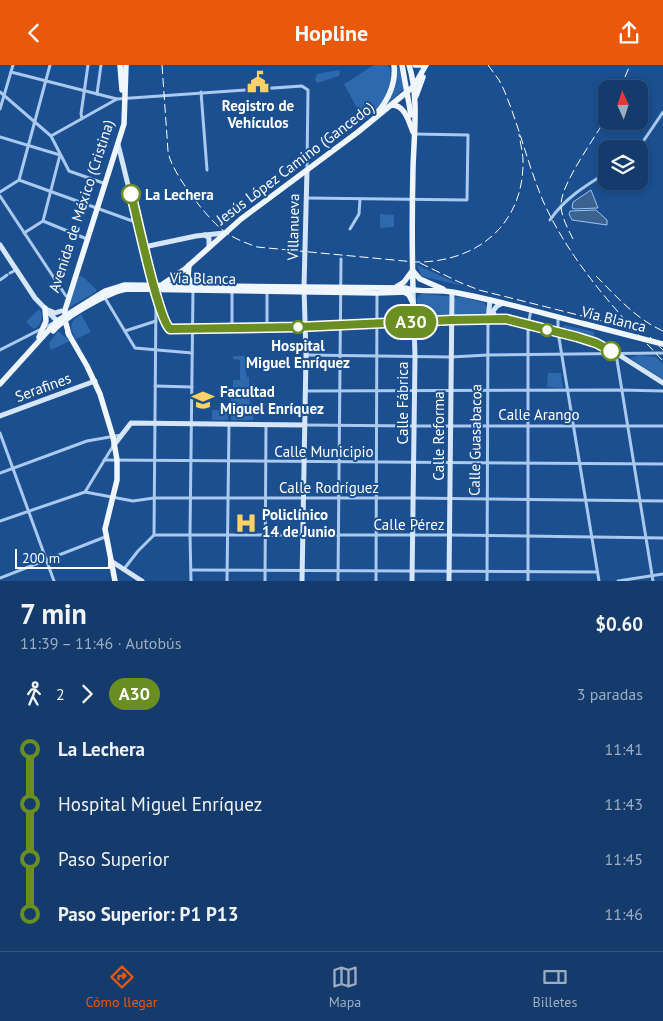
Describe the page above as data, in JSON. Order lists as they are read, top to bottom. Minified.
{"streets":{"main road":["Jesús López Camino (Gancedo)","Avenida de México (Cristina)","Vía Blanca","Calle Fábrica"],"street":["Villanueva","Serafines","Calle Arango","Calle Reforma","Calle Guasabacoa","Calle Municipio","Calle Rodríguez","Calle Pérez"]},"crossings":[["Jesús López Camino (Gancedo)","Villanueva"],["Jesús López Camino (Gancedo)","Vía Blanca"],["Jesús López Camino (Gancedo)","Calle Fábrica"],["Avenida de México (Cristina)","Vía Blanca"],["Villanueva","Vía Blanca"],["Villanueva","Calle Arango"],["Villanueva","Calle Municipio"],["Villanueva","Calle Rodríguez"],["Villanueva","Calle Pérez"],["Vía Blanca","Calle Fábrica"],["Vía Blanca","Calle Reforma"],["Vía Blanca","Calle Guasabacoa"],["Calle Fábrica","Calle Arango"],["Calle Fábrica","Calle Municipio"],["Calle Fábrica","Calle Rodríguez"],["Calle Fábrica","Calle Pérez"],["Calle Arango","Calle Reforma"],["Calle Arango","Calle Guasabacoa"],["Calle Reforma","Calle Municipio"],["Calle Reforma","Calle Rodríguez"],["Calle Reforma","Calle Pérez"],["Calle Guasabacoa","Calle Municipio"],["Calle Guasabacoa","Calle Rodríguez"],["Calle Guasabacoa","Calle Pérez"]],"places":{"public building":["Registro de Vehículos"],"other":["La Lechera","Hospital Miguel Enríquez"],"school or university":["Facultad Miguel Enríquez"],"hospital":["Policlínico 14 de Junio"]},"lines":["bus line A30"],"scale_bar":"200 m","north":"top","page":{"header":"Hopline","on_map":"A30","scale":"200 m","heading":["7 min","11:39 – 11:46 · Autobús","$0.60"],"legs":["2","A30","3 paradas"],"list":[{"name":"La Lechera","value":"11:41"},{"name":"Hospital Miguel Enríquez","value":"11:43"},{"name":"Paso Superior","value":"11:45"},{"name":"Paso Superior: P1 P13","value":"11:46"}],"tabs":["Cómo llegar","Mapa","Billetes"]}}
